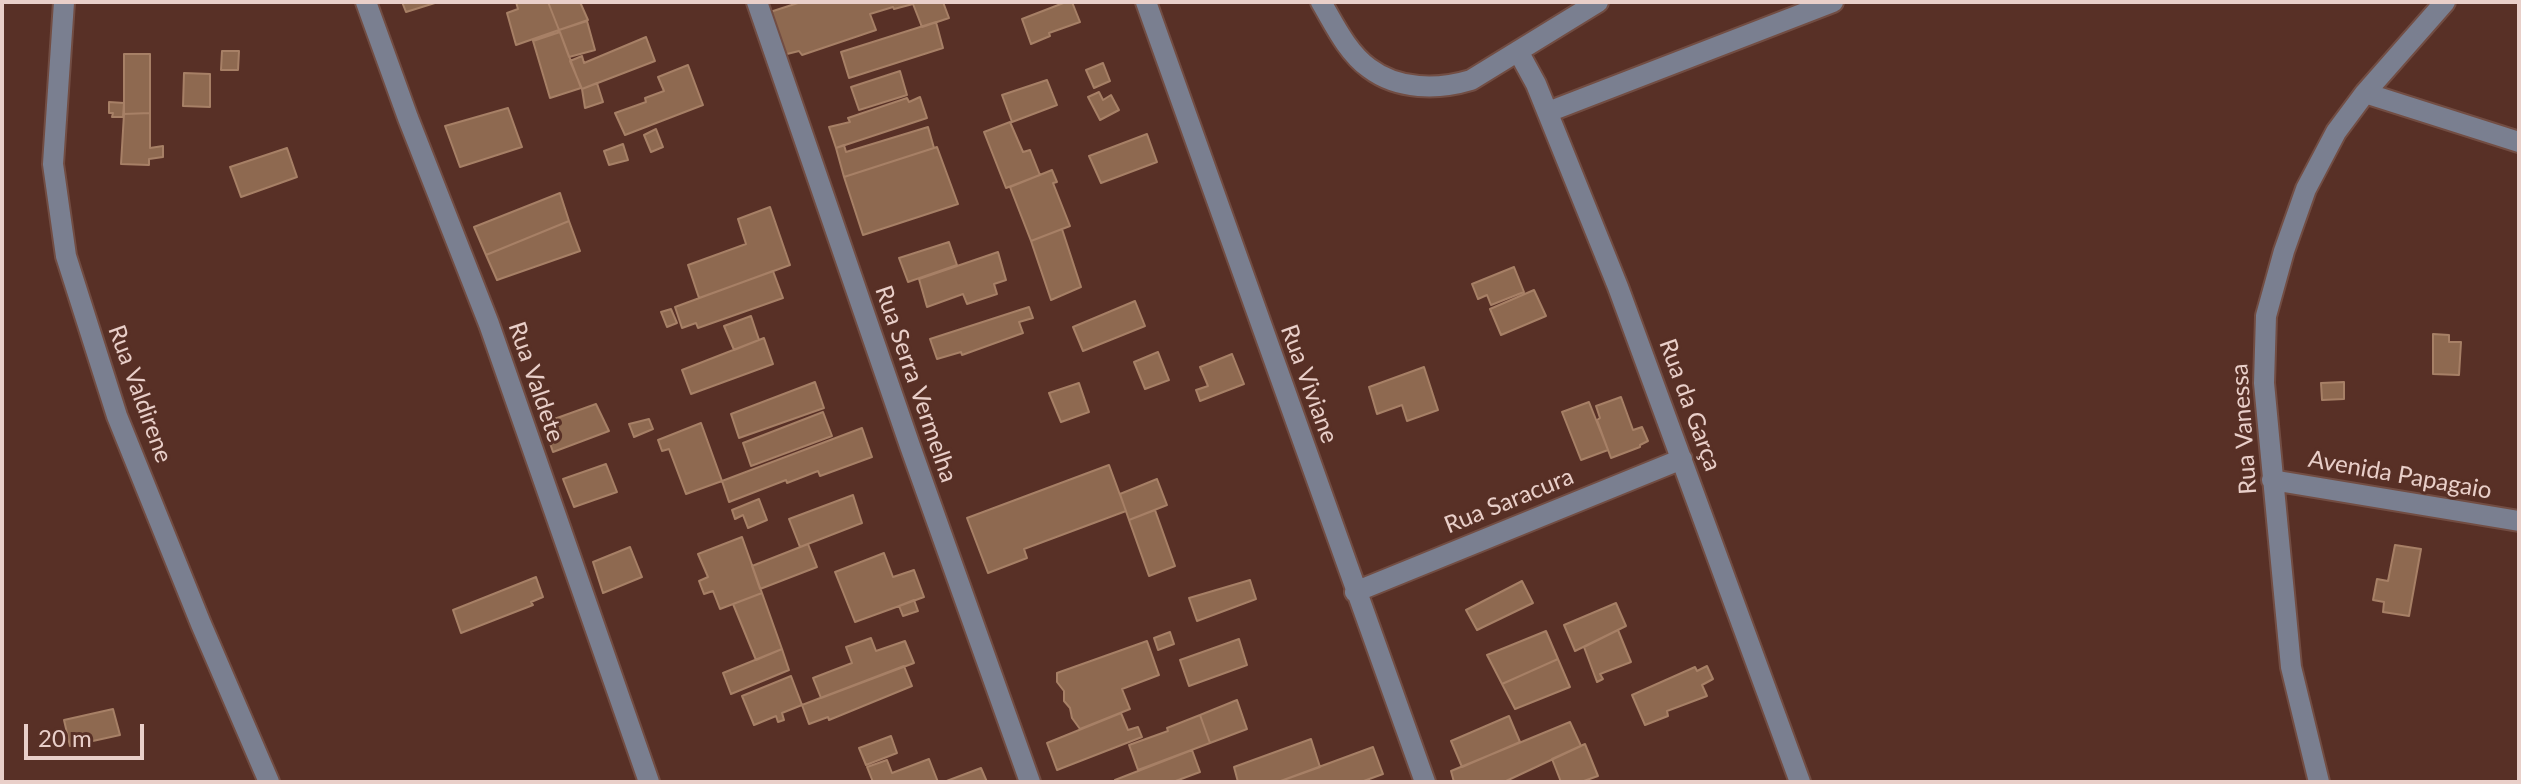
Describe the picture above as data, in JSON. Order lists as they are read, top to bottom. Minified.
{"streets":{"street":["Rua Valdete","Rua Serra Vermelha","Rua Viviane","Rua Valdirene","Rua da Garça","Rua Vanessa","Avenida Papagaio","Rua Saracura"]},"crossings":[["Rua Viviane","Rua Saracura"],["Rua da Garça","Rua Saracura"],["Rua Vanessa","Avenida Papagaio"]],"scale_bar":"20 m"}
